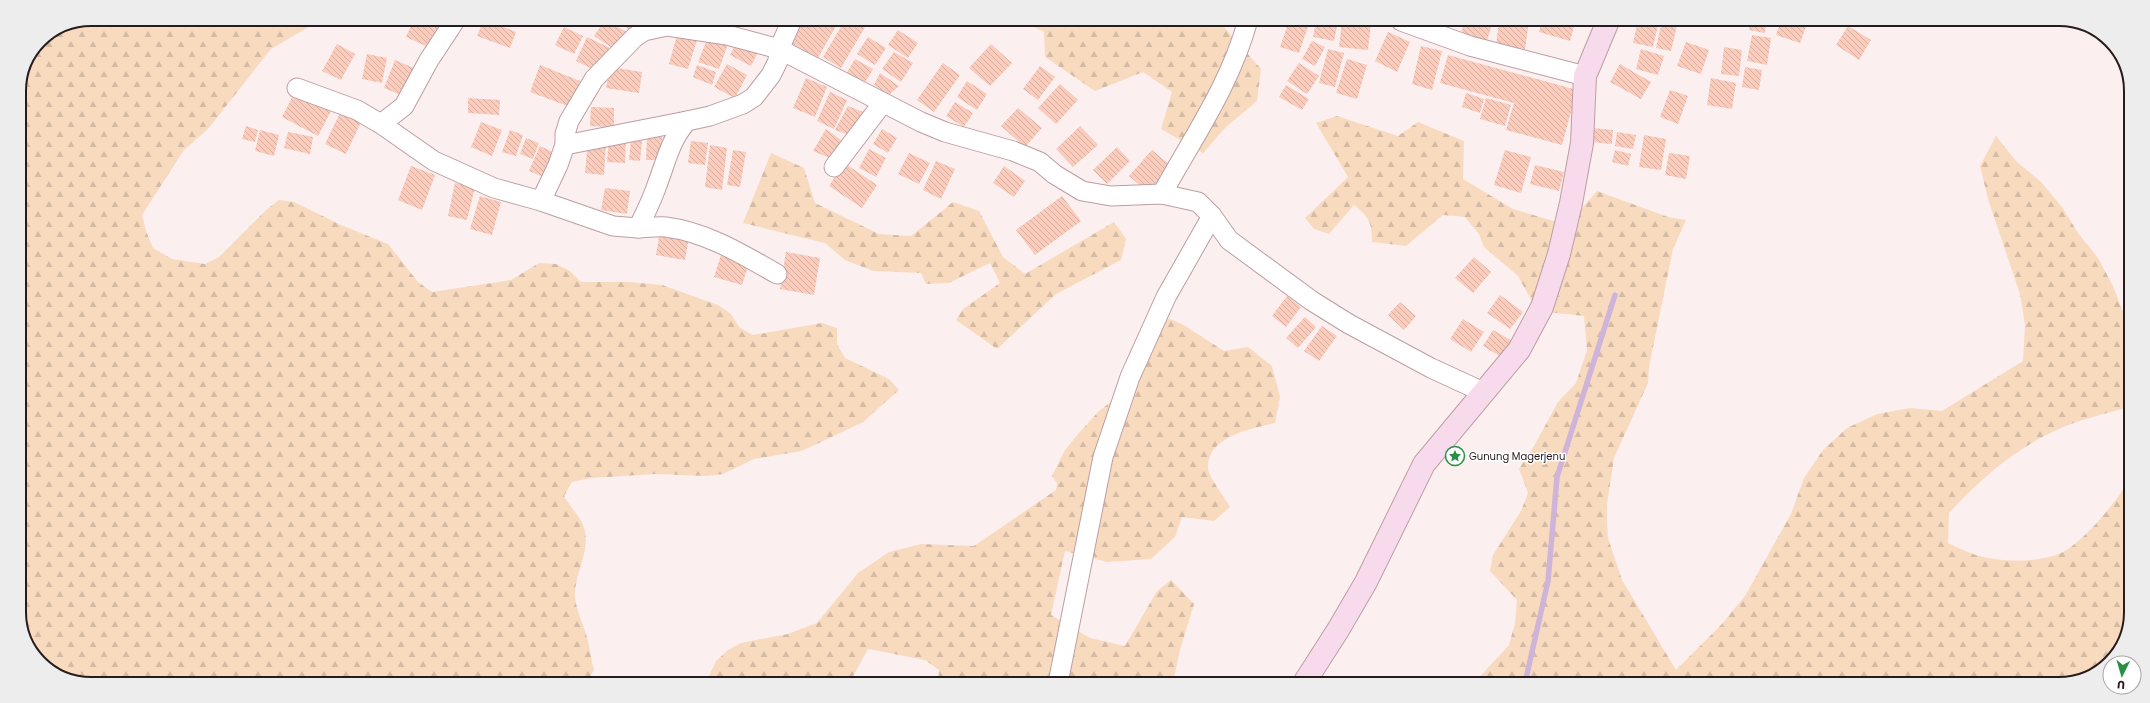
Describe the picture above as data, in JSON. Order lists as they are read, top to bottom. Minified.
{"places":{"place":["Gunung Magerjenu"]},"north":"bottom"}
